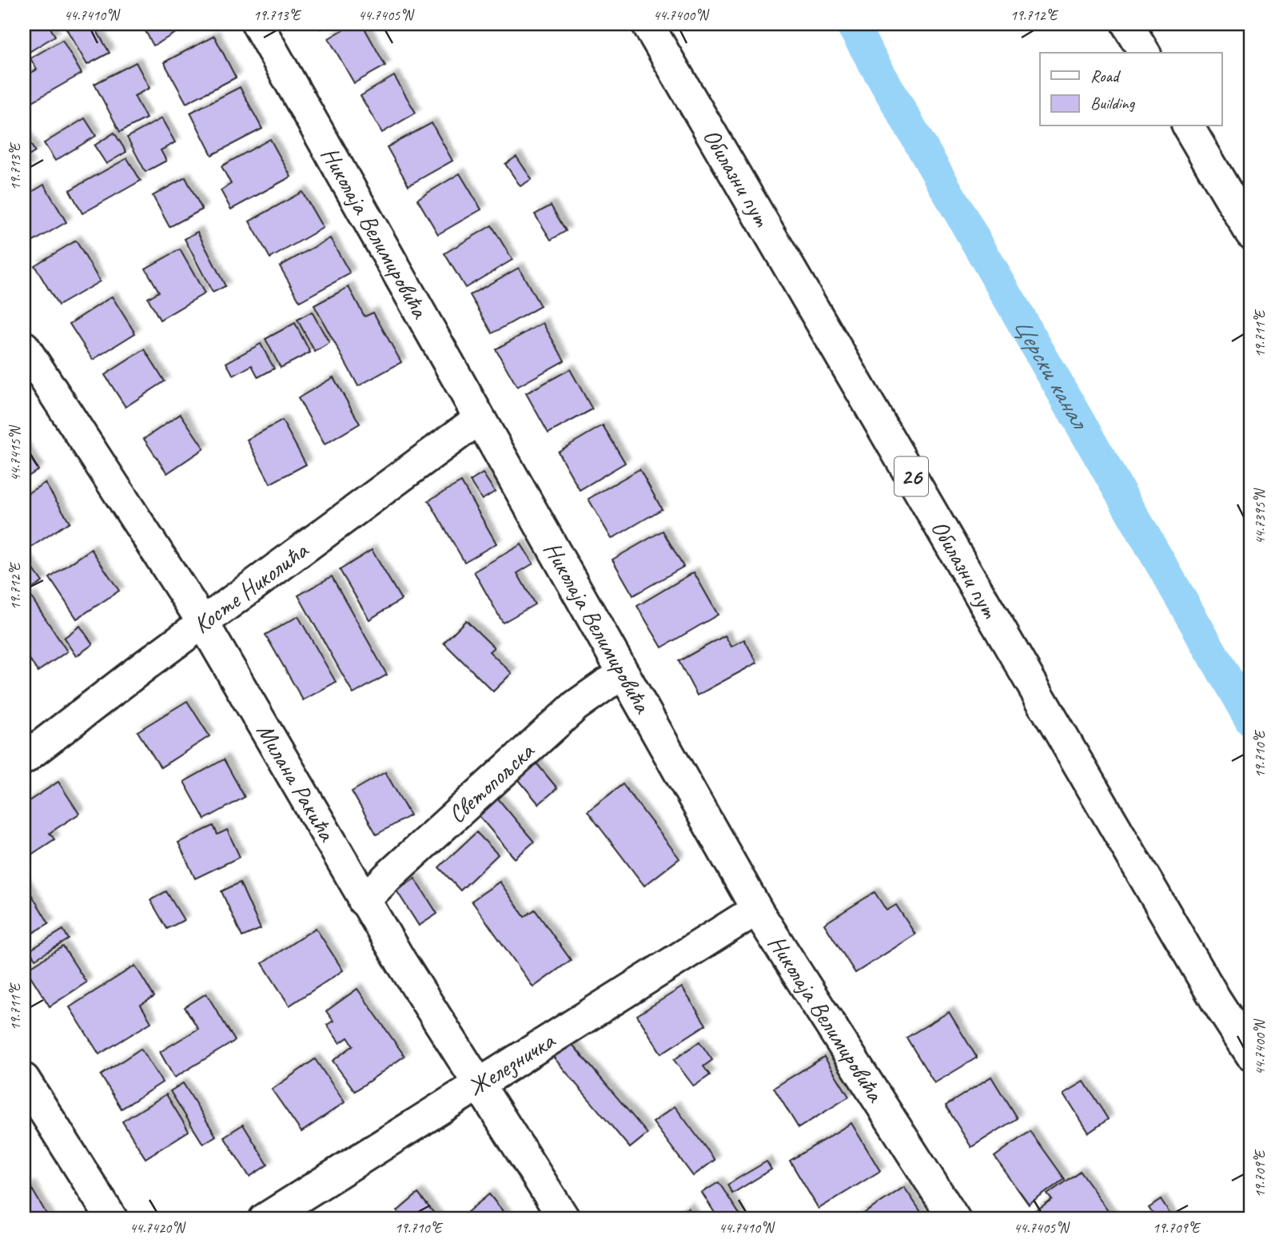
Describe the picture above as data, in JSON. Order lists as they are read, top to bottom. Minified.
{"streets":{"street":["Обилазни пут","Николаја Велимировића","26","Косте Николића","Милана Ракића","Светопољска","Железничка"]},"crossings":[["Николаја Велимировића","Косте Николића"],["Николаја Велимировића","Светопољска"],["Николаја Велимировића","Железничка"],["Косте Николића","Милана Ракића"],["Милана Ракића","Светопољска"],["Милана Ракића","Железничка"]],"water":["Церски канал"],"legend":["Road","Building"],"coordinates":["44.7410°N","19.713°E","44.7405°N","44.7400°N","19.712°E","19.711°E","44.7415°N","44.7395°N","19.710°E","19.709°E","44.7420°N"]}
